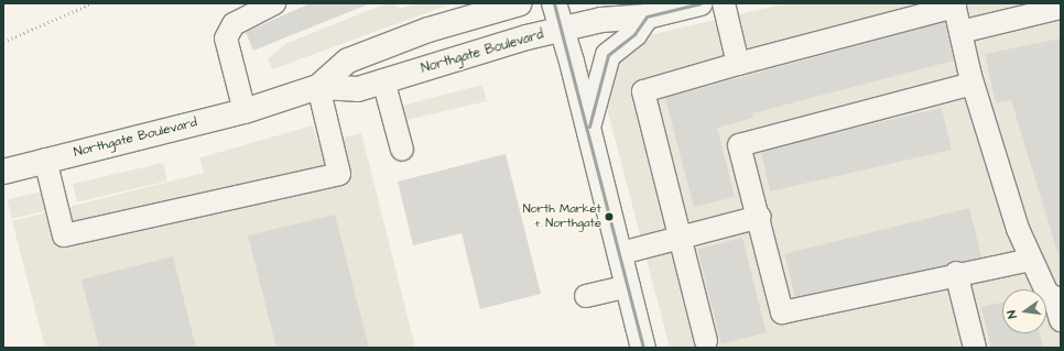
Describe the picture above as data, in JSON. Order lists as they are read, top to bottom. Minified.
{"streets":{"main road":["Northgate Boulevard"]},"places":["North Market + Northgate"],"north":"left"}
